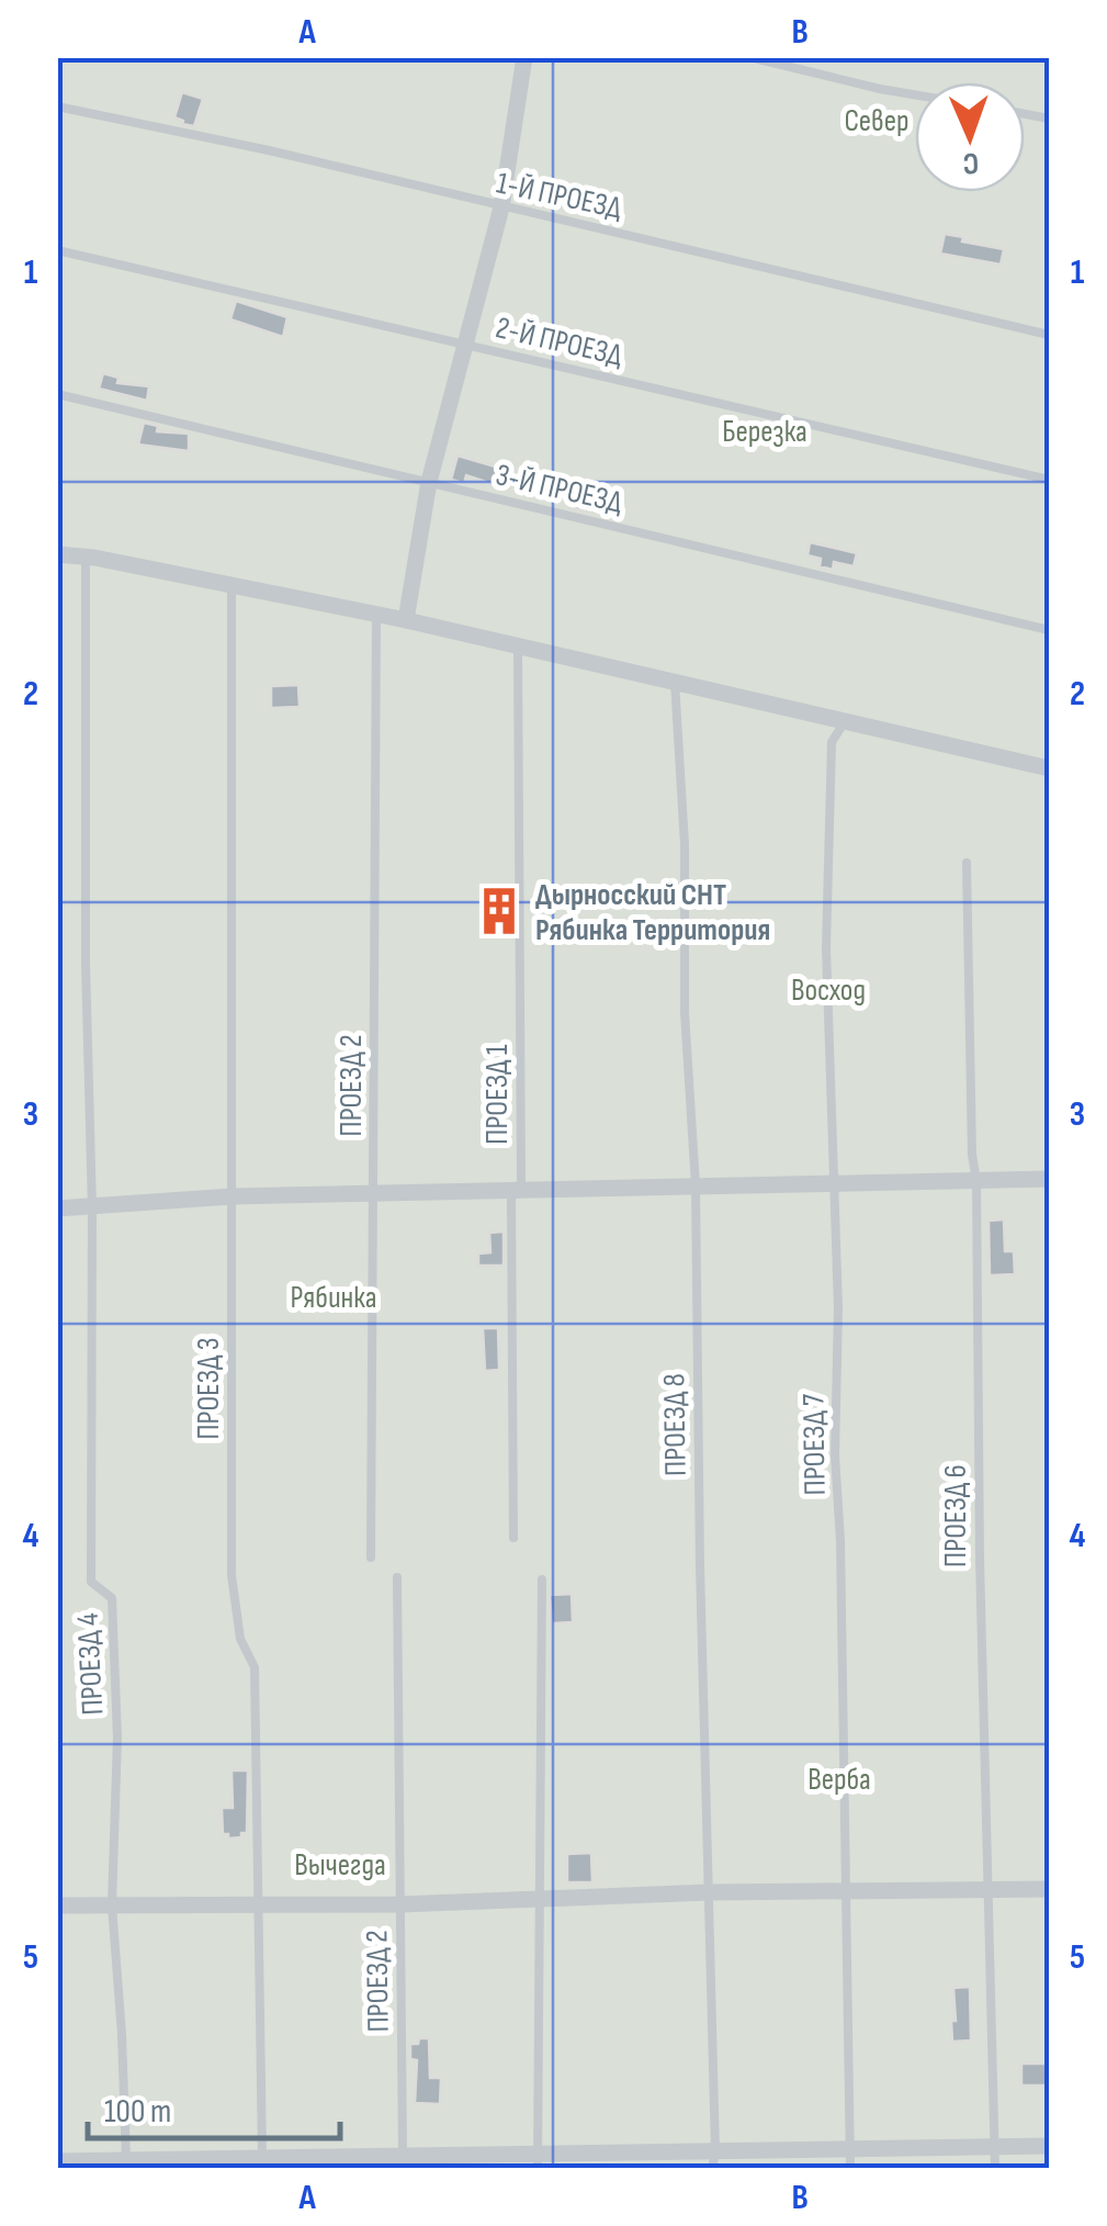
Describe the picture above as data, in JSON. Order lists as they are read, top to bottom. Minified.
{"streets":{"lane":["1-Й ПРОЕЗД","2-Й ПРОЕЗД","3-Й ПРОЕЗД","ПРОЕЗД 2","ПРОЕЗД 1","ПРОЕЗД 3","ПРОЕЗД 8","ПРОЕЗД 7","ПРОЕЗД 6","ПРОЕЗД 4"]},"parks":["Север","Березка","Восход","Рябинка","Верба","Вычегда"],"places":{"building":["Дырносский СНТ Рябинка Территория"]},"scale_bar":"100 m","north":"bottom","grid":{"columns":["A","B"],"rows":["1","2","3","4","5"]}}
